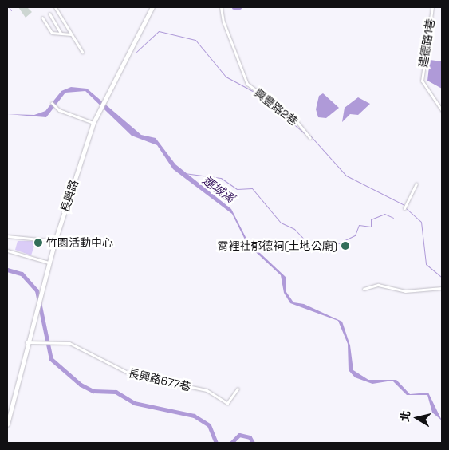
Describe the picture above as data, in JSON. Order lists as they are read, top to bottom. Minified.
{"streets":{"main road":["長興路"],"street":["建德路1巷","興豐路2巷","長興路677巷"]},"crossings":[["長興路","長興路677巷"]],"water":["連城溪"],"places":["竹園活動中心","霄裡社郁德祠(土地公廟)"],"north":"left"}
